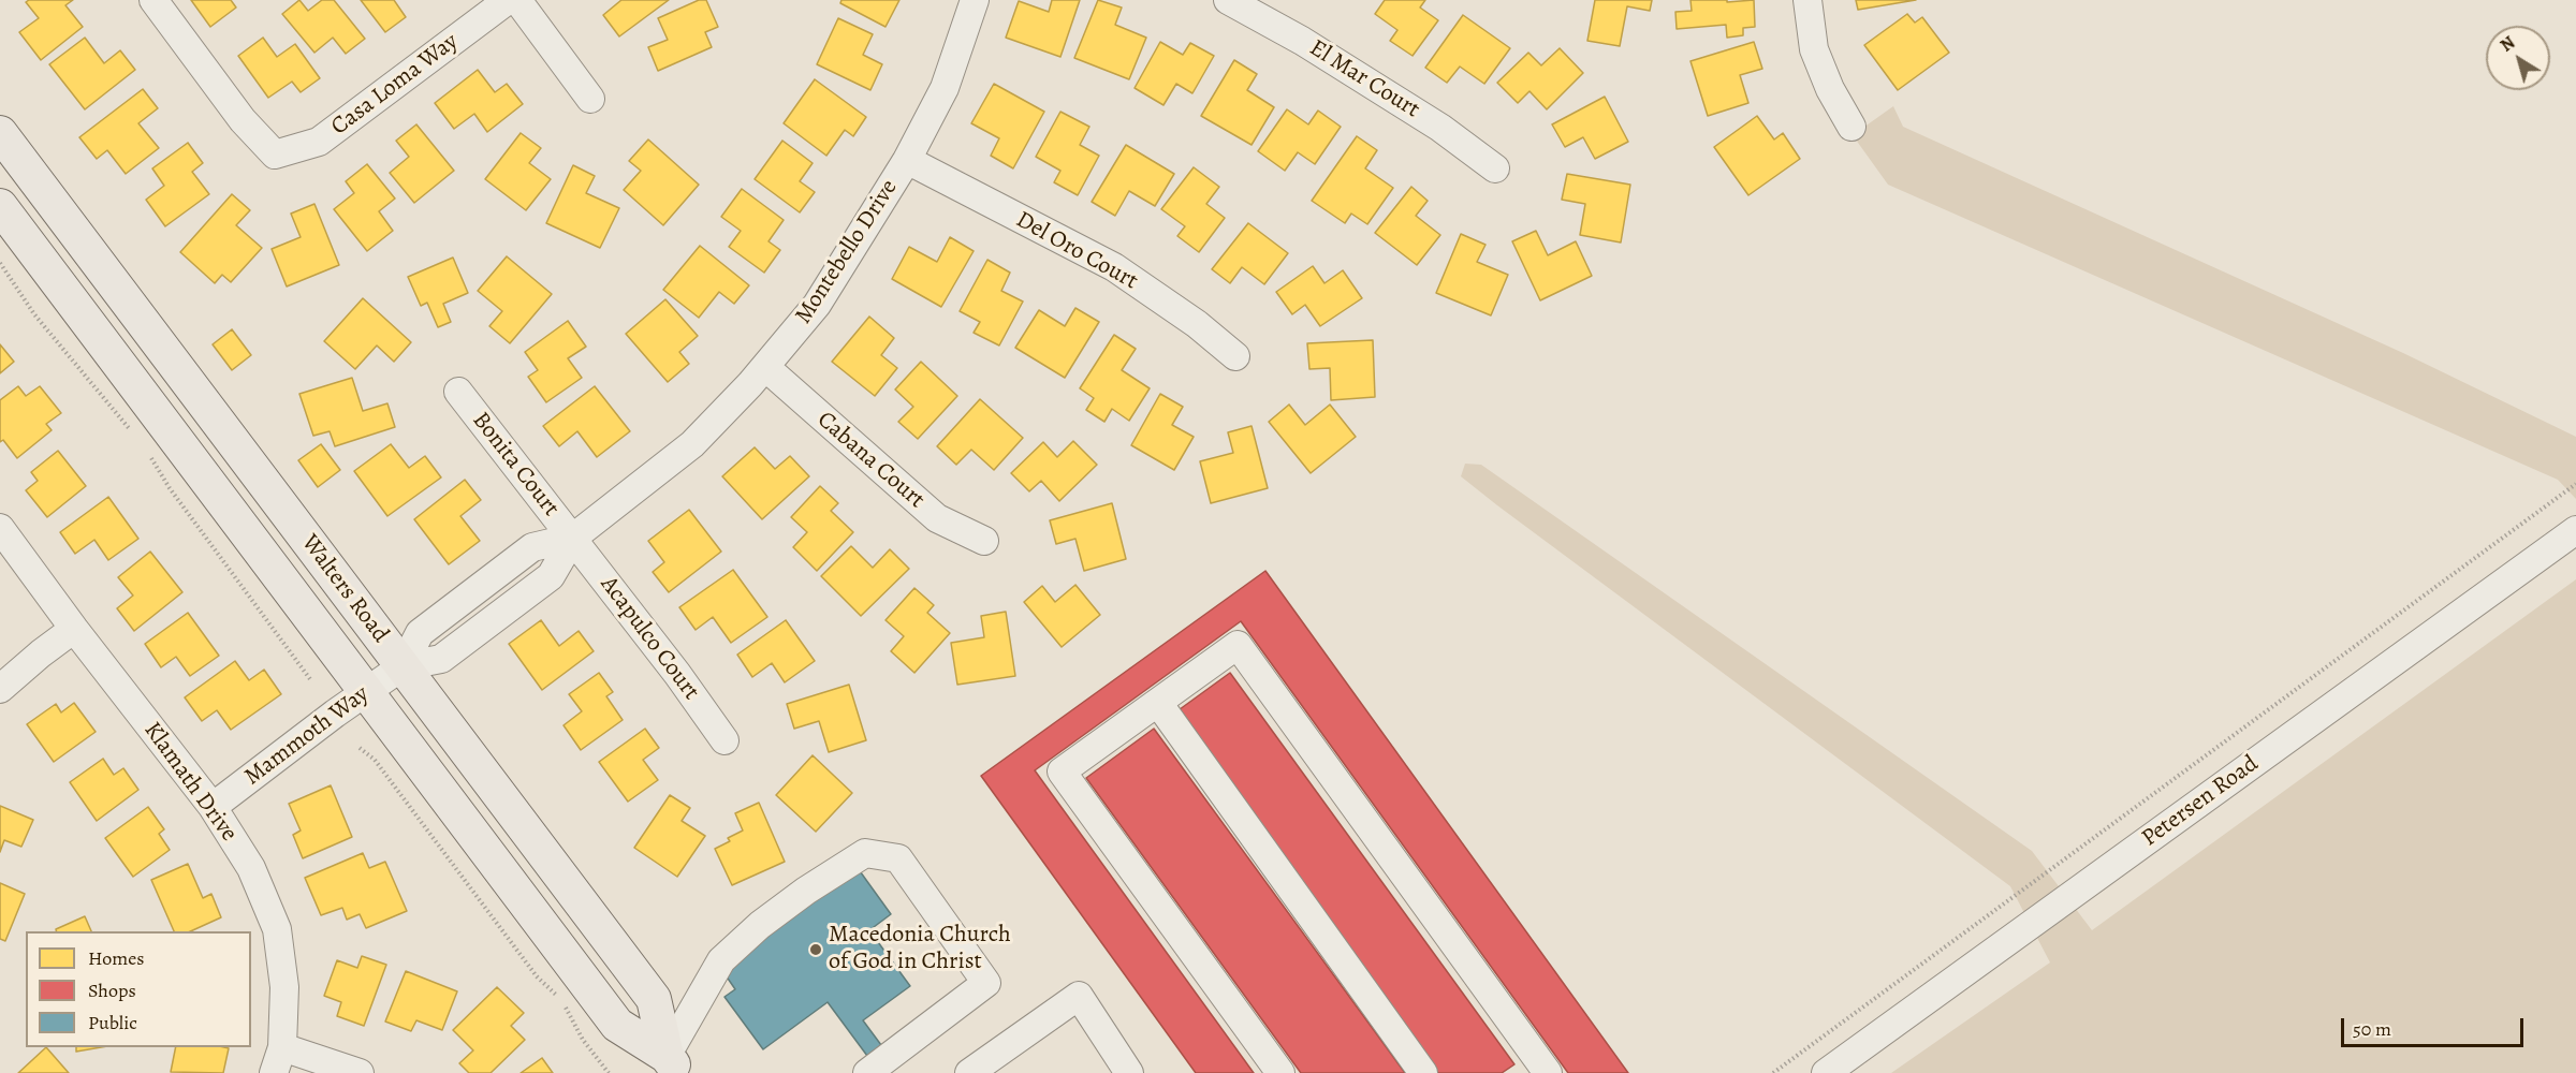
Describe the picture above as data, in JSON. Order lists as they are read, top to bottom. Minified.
{"streets":{"main road":["Walters Road"],"street":["El Mar Court","Casa Loma Way","Del Oro Court","Montebello Drive","Cabana Court","Bonita Court","Acapulco Court","Mammoth Way","Klamath Drive","Petersen Road"]},"crossings":[["Del Oro Court","Montebello Drive"],["Montebello Drive","Cabana Court"],["Montebello Drive","Bonita Court"],["Montebello Drive","Walters Road"],["Montebello Drive","Acapulco Court"],["Montebello Drive","Mammoth Way"],["Bonita Court","Acapulco Court"],["Walters Road","Mammoth Way"],["Mammoth Way","Klamath Drive"]],"places":["Macedonia Church of God in Christ"],"legend":["Homes","Shops","Public"],"scale_bar":"50 m","north":"top left"}
